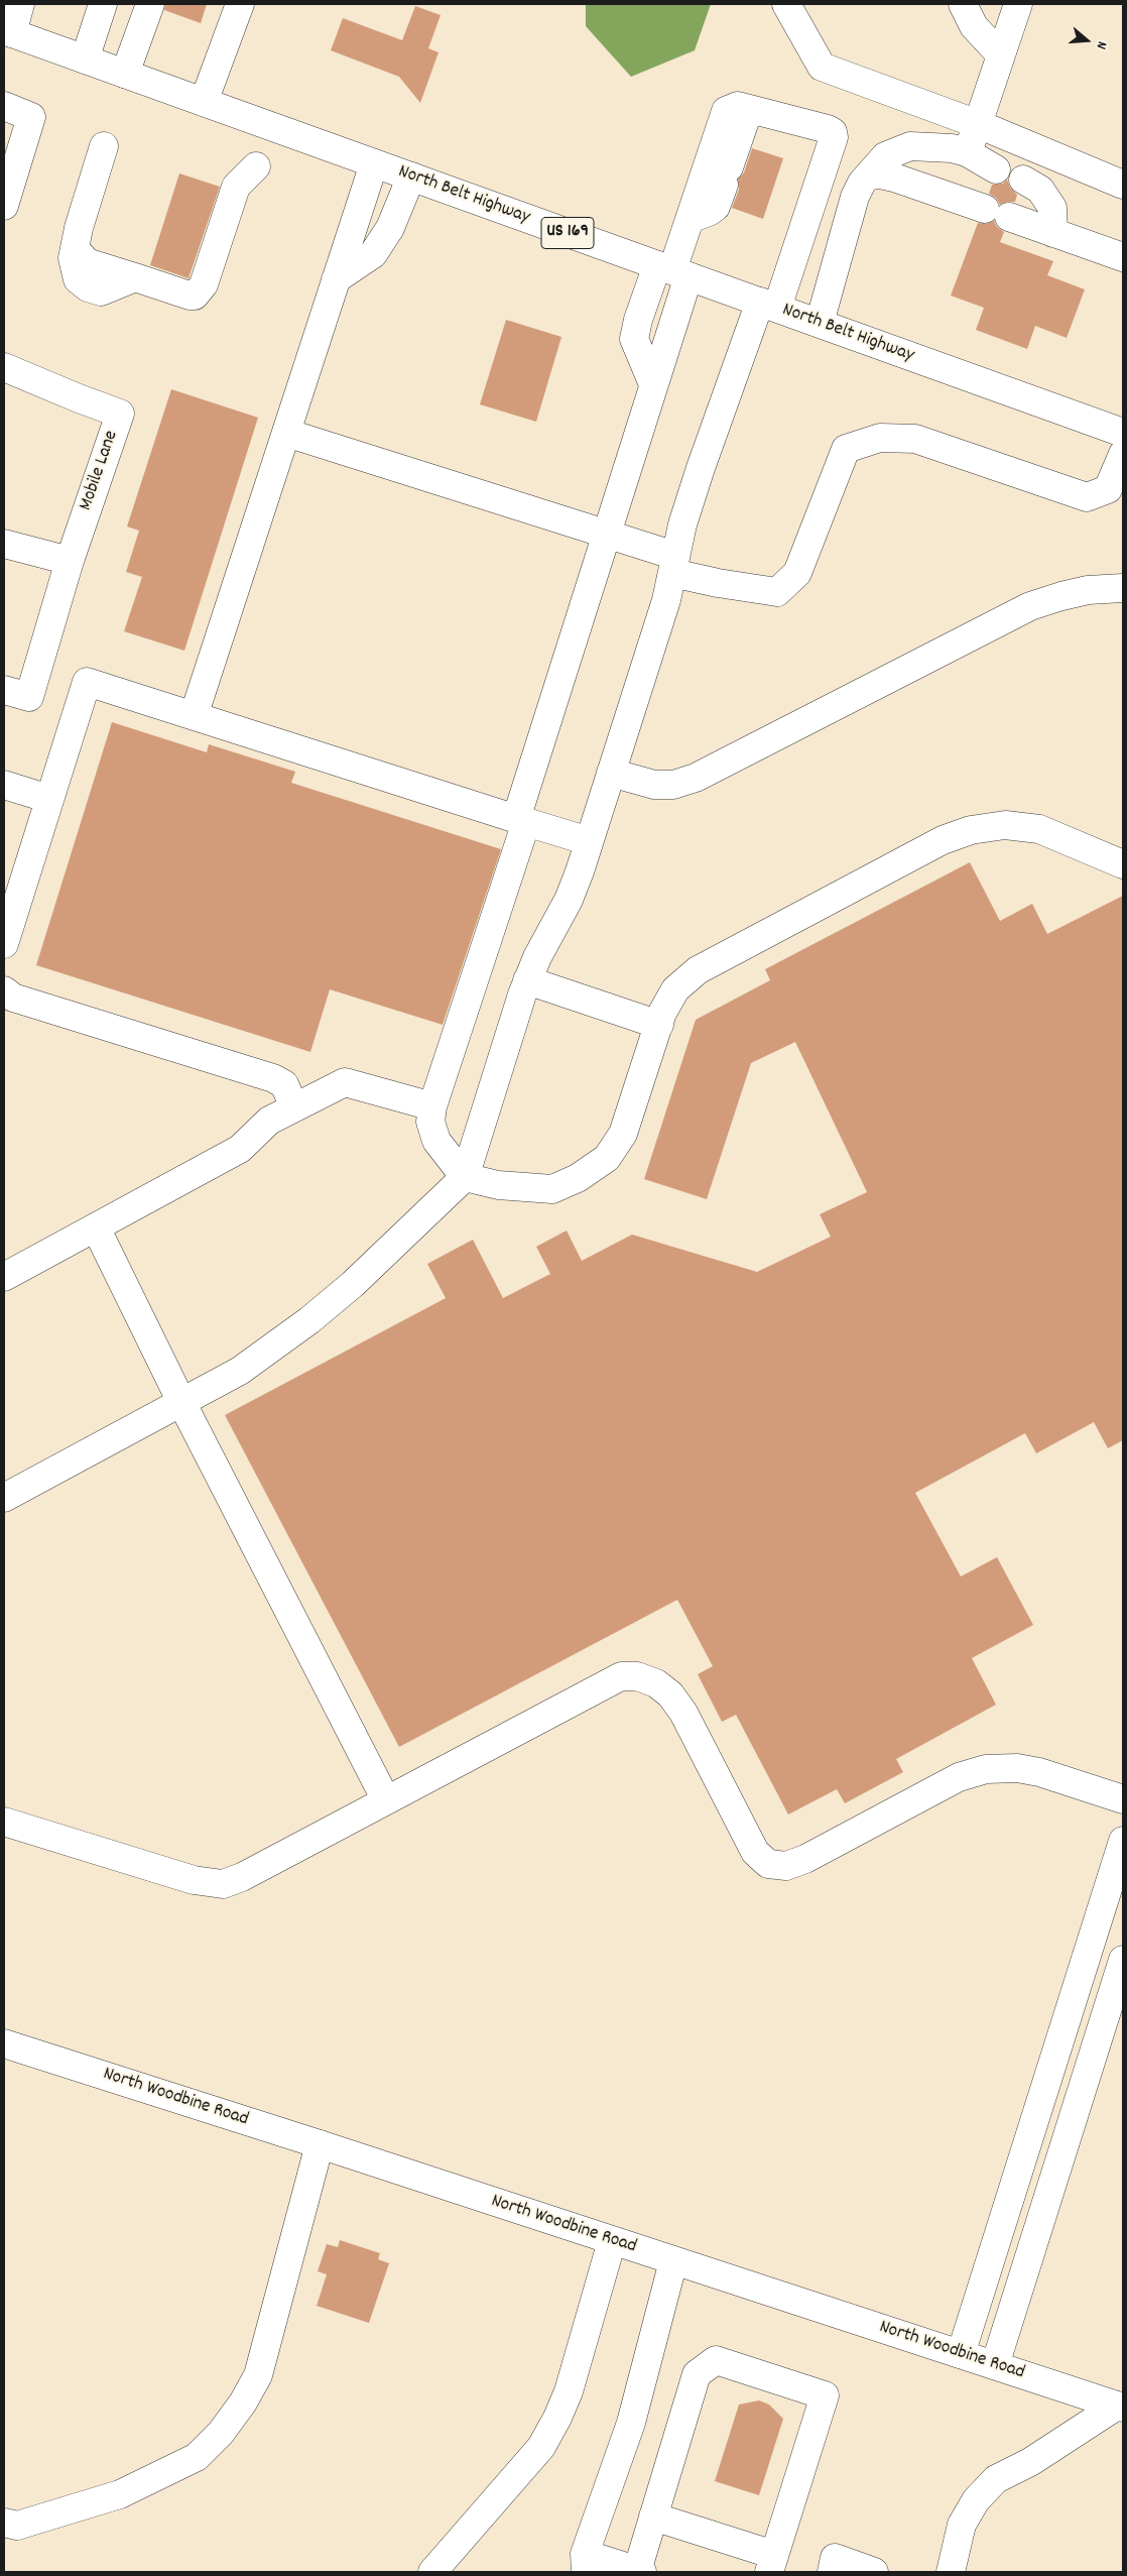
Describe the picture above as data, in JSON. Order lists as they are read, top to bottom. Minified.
{"streets":{"main road":["North Belt Highway","US 169","Mobile Lane","North Woodbine Road"]},"north":"right"}
